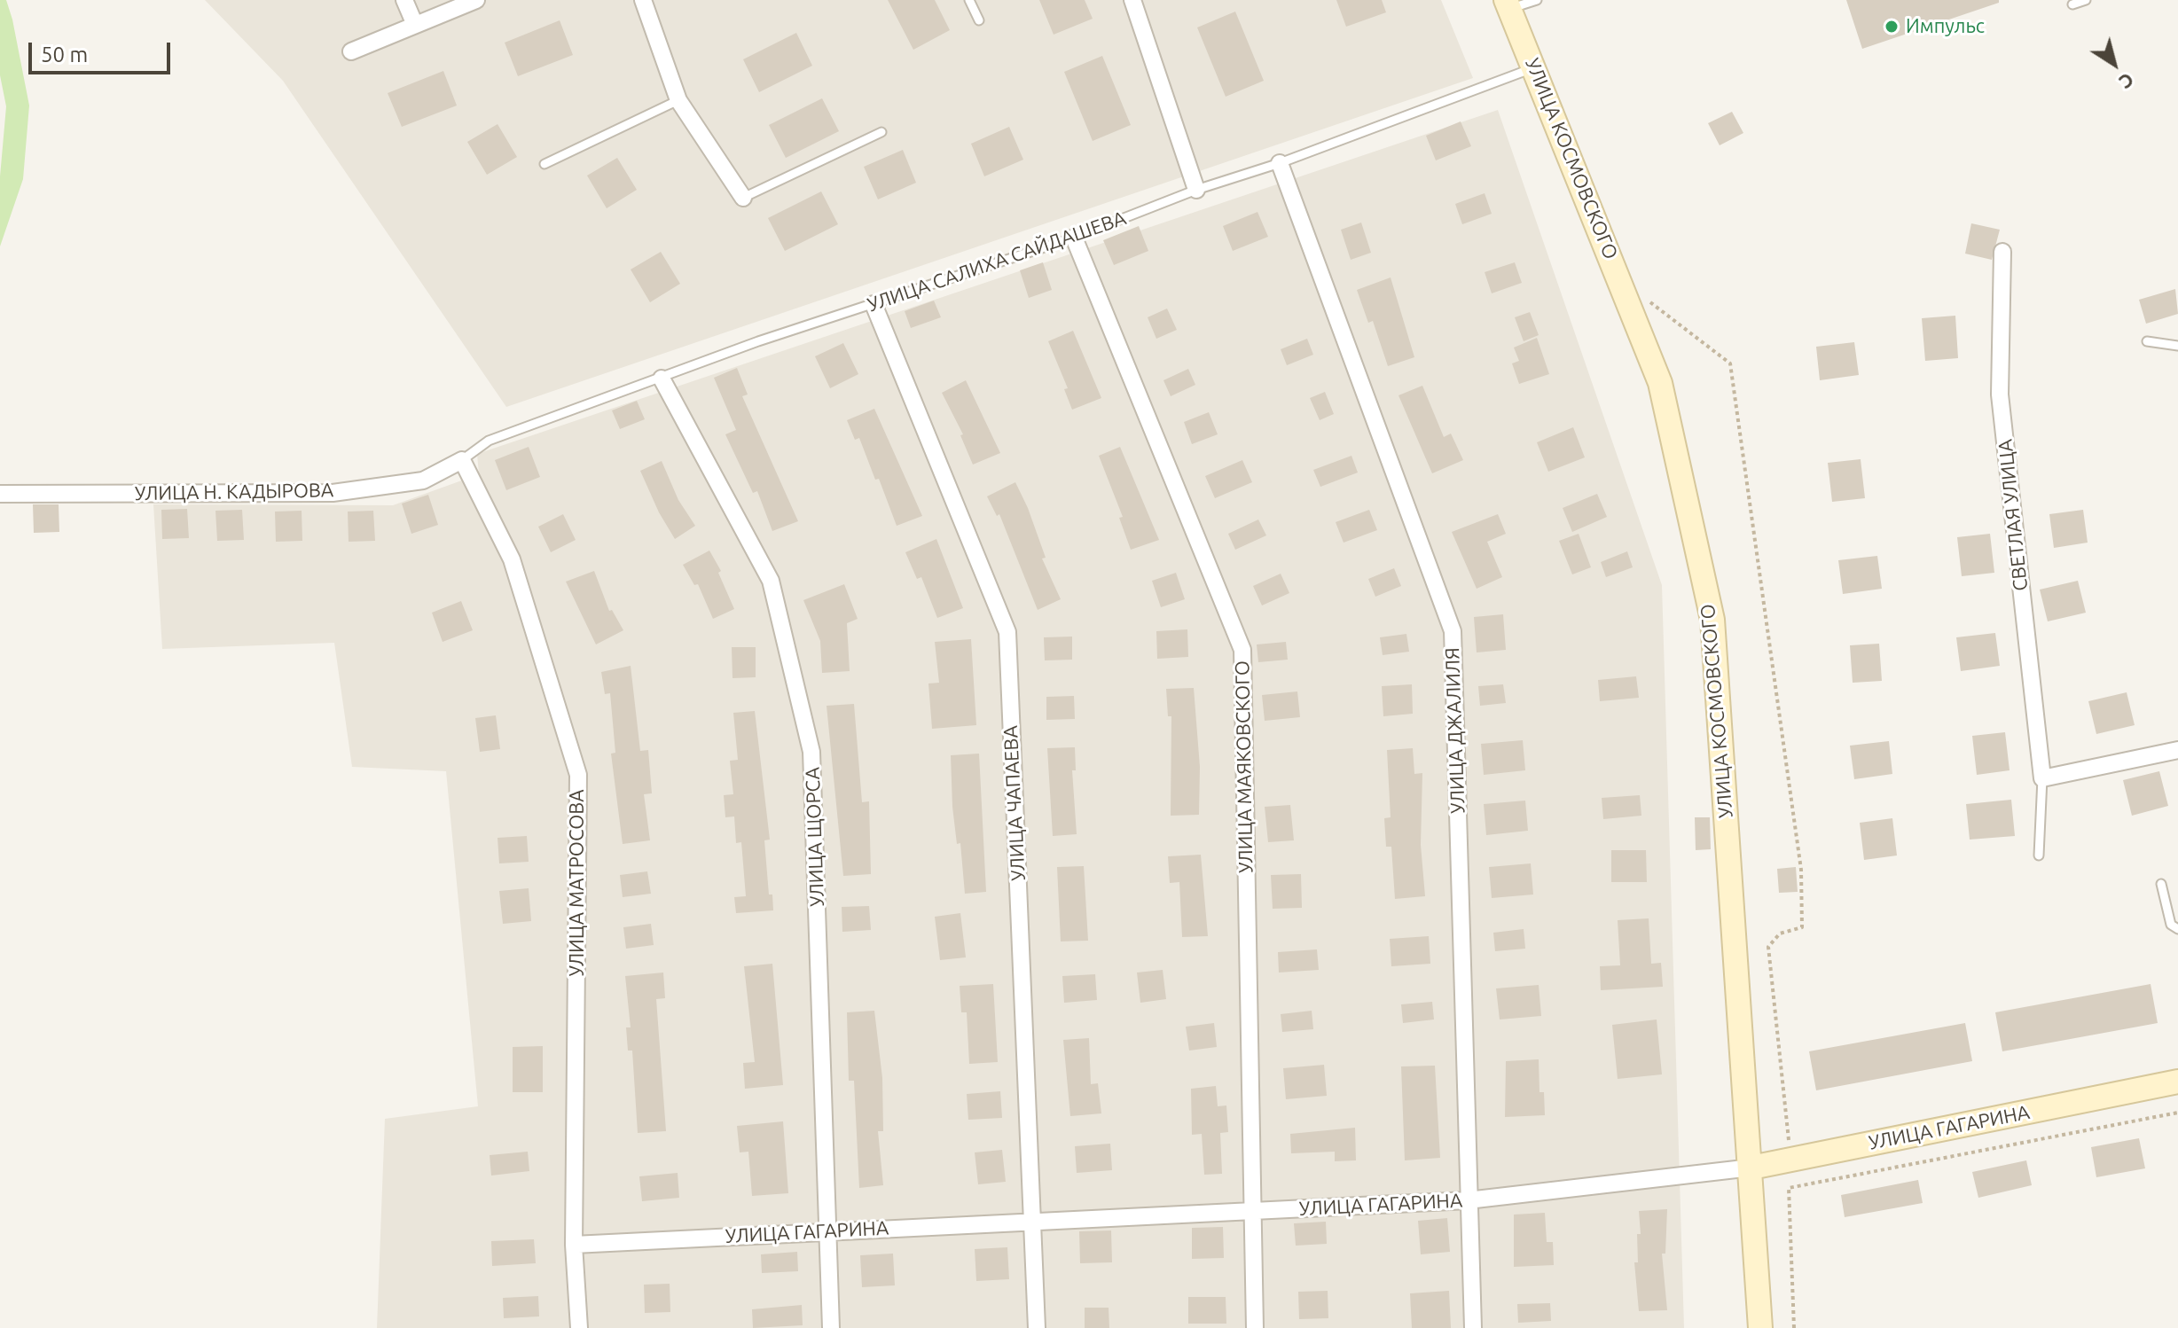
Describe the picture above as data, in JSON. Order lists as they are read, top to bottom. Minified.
{"streets":{"main road":["УЛИЦА КОСМОВСКОГО","УЛИЦА ГАГАРИНА"],"street":["УЛИЦА Н. КАДЫРОВА","СВЕТЛАЯ УЛИЦА","УЛИЦА ДЖАЛИЛЯ","УЛИЦА МАЯКОВСКОГО","УЛИЦА ЧАПАЕВА","УЛИЦА ЩОРСА","УЛИЦА МАТРОСОВА"],"lane":["УЛИЦА САЛИХА САЙДАШЕВА"]},"crossings":[["УЛИЦА КОСМОВСКОГО","УЛИЦА САЛИХА САЙДАШЕВА"],["УЛИЦА КОСМОВСКОГО","УЛИЦА ГАГАРИНА"],["УЛИЦА САЛИХА САЙДАШЕВА","УЛИЦА Н. КАДЫРОВА"],["УЛИЦА САЛИХА САЙДАШЕВА","УЛИЦА ДЖАЛИЛЯ"],["УЛИЦА САЛИХА САЙДАШЕВА","УЛИЦА МАЯКОВСКОГО"],["УЛИЦА САЛИХА САЙДАШЕВА","УЛИЦА ЧАПАЕВА"],["УЛИЦА САЛИХА САЙДАШЕВА","УЛИЦА ЩОРСА"],["УЛИЦА САЛИХА САЙДАШЕВА","УЛИЦА МАТРОСОВА"],["УЛИЦА Н. КАДЫРОВА","УЛИЦА МАТРОСОВА"],["УЛИЦА ДЖАЛИЛЯ","УЛИЦА ГАГАРИНА"],["УЛИЦА МАЯКОВСКОГО","УЛИЦА ГАГАРИНА"],["УЛИЦА ЧАПАЕВА","УЛИЦА ГАГАРИНА"],["УЛИЦА ЩОРСА","УЛИЦА ГАГАРИНА"],["УЛИЦА МАТРОСОВА","УЛИЦА ГАГАРИНА"]],"places":["Импульс"],"scale_bar":"50 m","north":"bottom right"}
